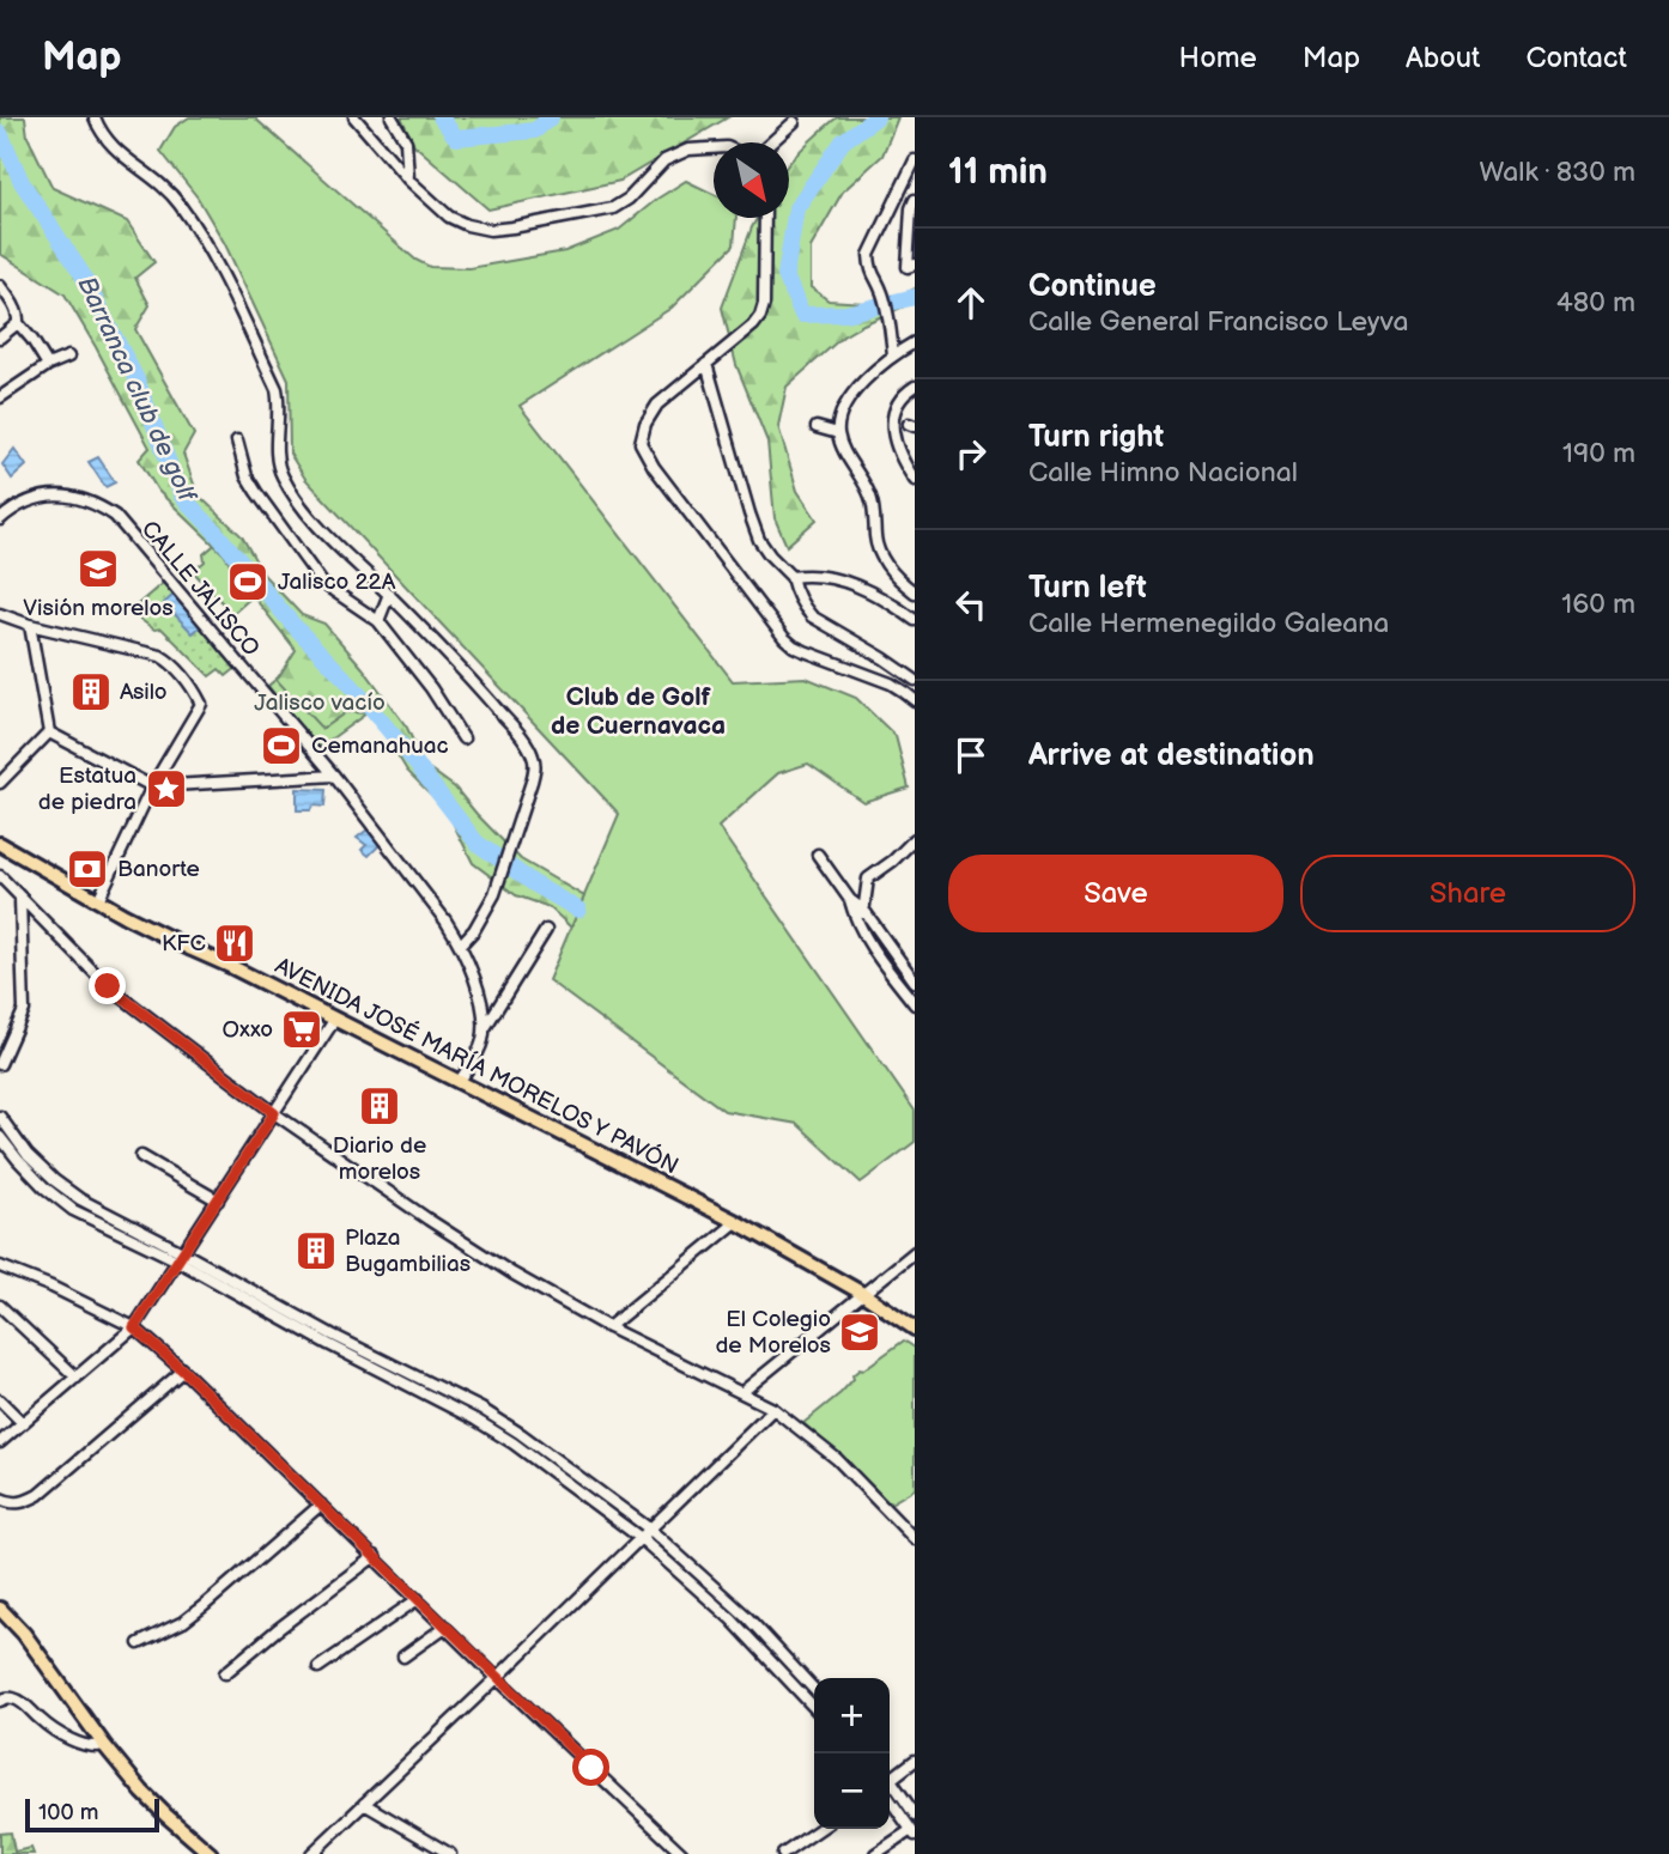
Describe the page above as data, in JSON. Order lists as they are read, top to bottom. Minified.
{"streets":{"main road":["AVENIDA JOSÉ MARÍA MORELOS Y PAVÓN"],"street":["CALLE JALISCO"]},"districts":["Club de Golf de Cuernavaca"],"water":["Barranca club de golf"],"parks":["Jalisco vacío"],"places":{"school or university":["Visión morelos","El Colegio de Morelos"],"sports":["Jalisco 22A","Cemanahuac"],"building":["Asilo","Diario de morelos","Plaza Bugambilias"],"place":["Estatua de piedra"],"bank":["Banorte"],"restaurant":["KFC"],"supermarket":["Oxxo"]},"scale_bar":"100 m","north":"bottom right","page":{"header":"Map","nav":["Home","Map","About","Contact"],"heading":["11 min","Walk · 830 m"],"list":[["Continue","Calle General Francisco Leyva","480 m"],["Turn right","Calle Himno Nacional","190 m"],["Turn left","Calle Hermenegildo Galeana","160 m"],"Arrive at destination"],"buttons":["Save","Share"],"map_buttons":["+","−"],"scale":"100 m"}}
